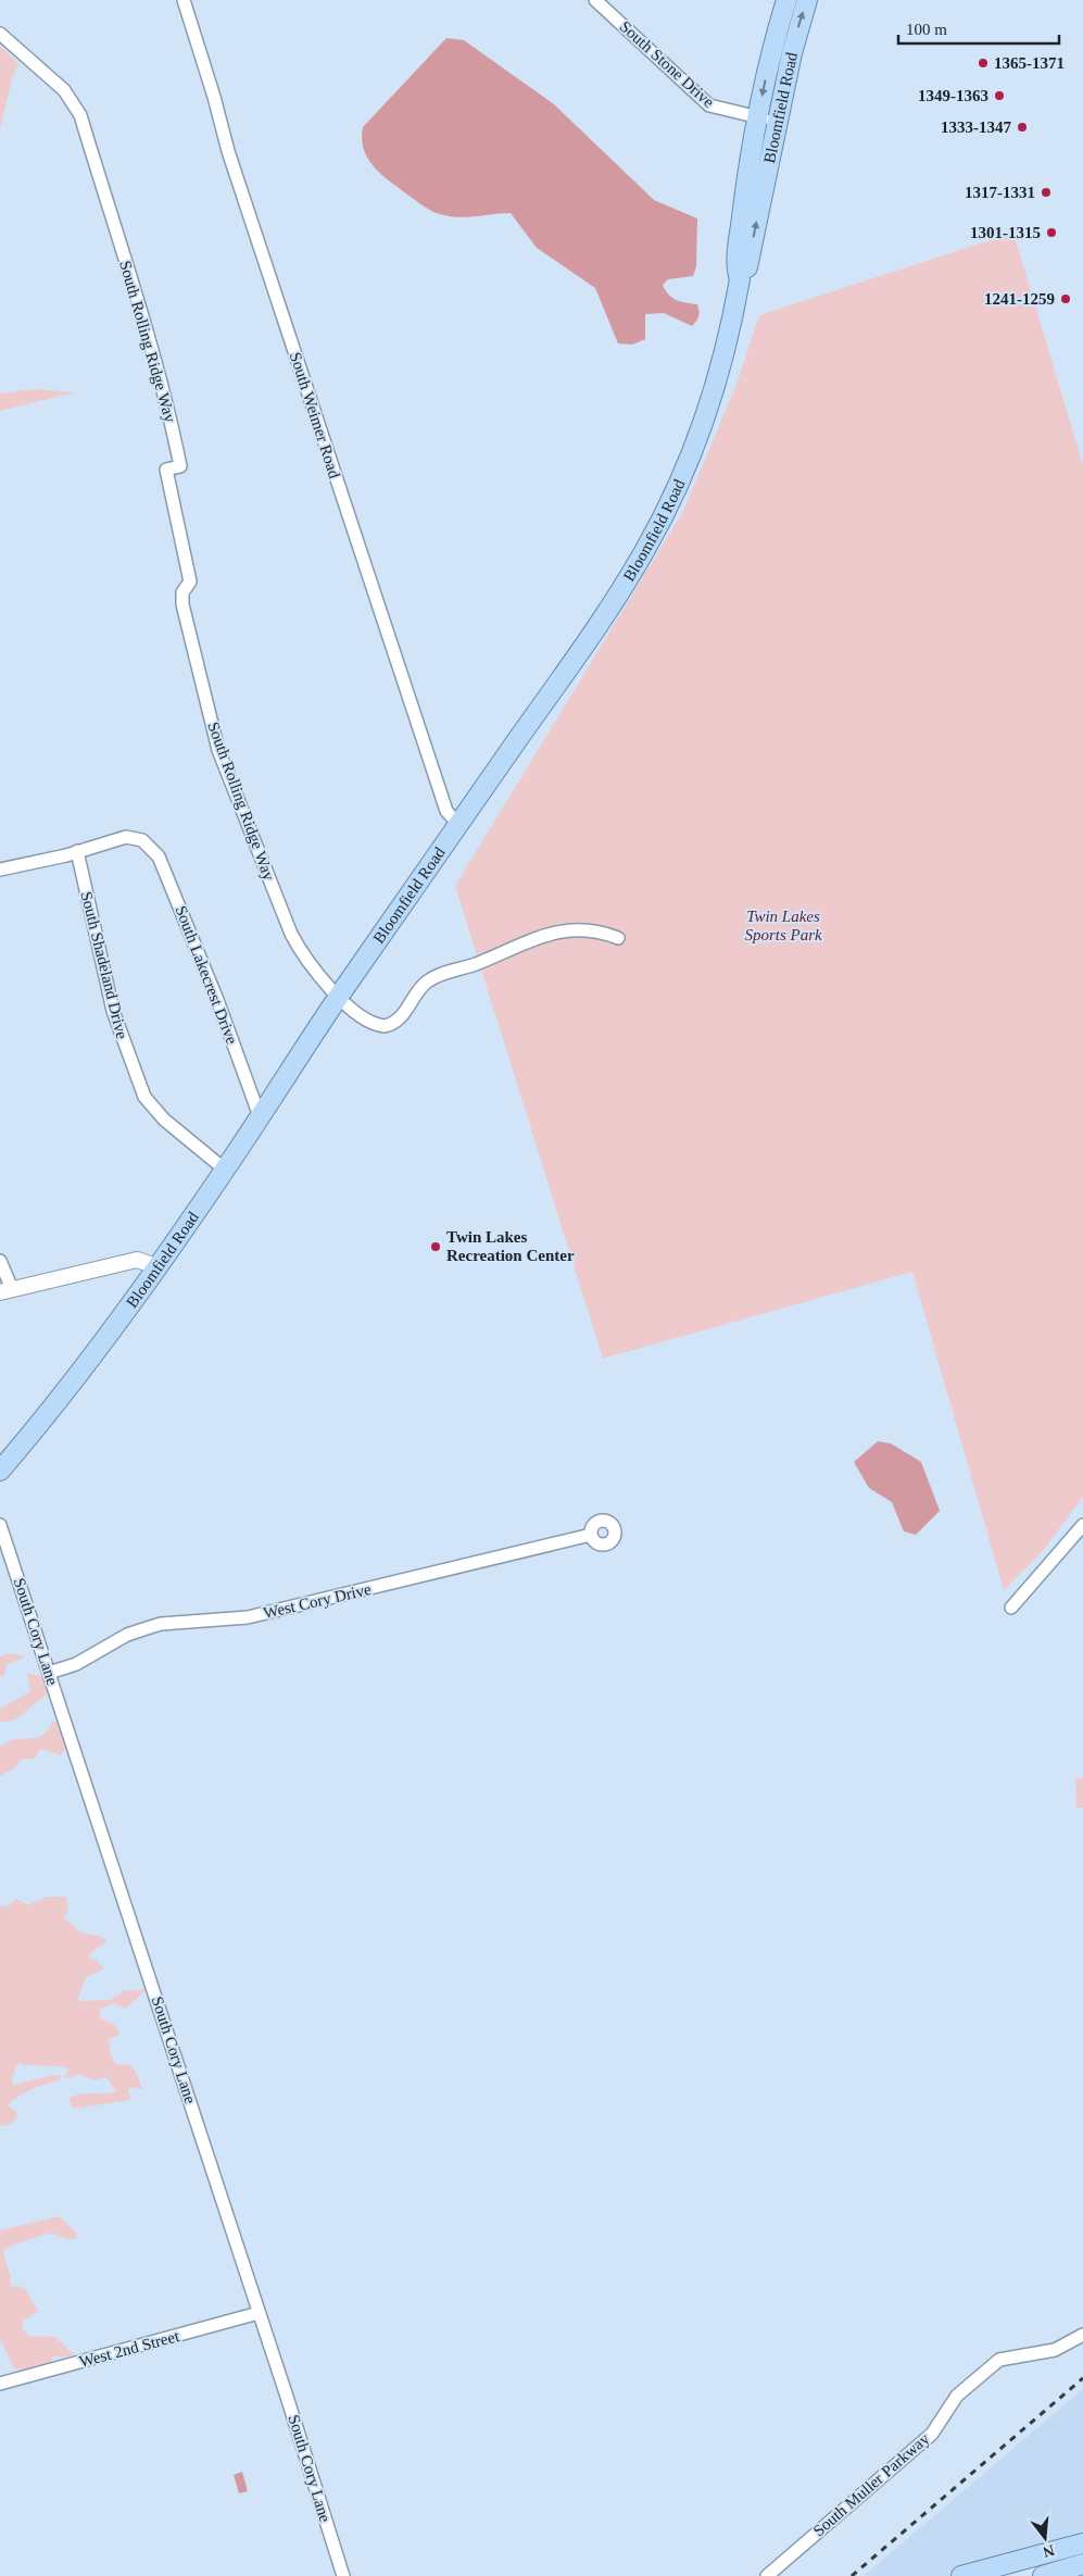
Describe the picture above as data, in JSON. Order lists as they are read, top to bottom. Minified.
{"streets":{"main road":["Bloomfield Road"],"street":["South Stone Drive","South Rolling Ridge Way","South Weimer Road","South Shadeland Drive","South Lakecrest Drive","West Cory Drive","South Cory Lane","West 2nd Street","South Muller Parkway"]},"crossings":[["South Stone Drive","Bloomfield Road"],["Bloomfield Road","South Rolling Ridge Way"],["Bloomfield Road","South Weimer Road"],["Bloomfield Road","South Shadeland Drive"],["Bloomfield Road","South Lakecrest Drive"],["South Shadeland Drive","South Lakecrest Drive"],["West Cory Drive","South Cory Lane"],["South Cory Lane","West 2nd Street"]],"parks":["Twin Lakes Sports Park"],"places":["1365-1371","1349-1363","1333-1347","1317-1331","1301-1315","1241-1259","Twin Lakes Recreation Center"],"scale_bar":"100 m","north":"bottom"}
